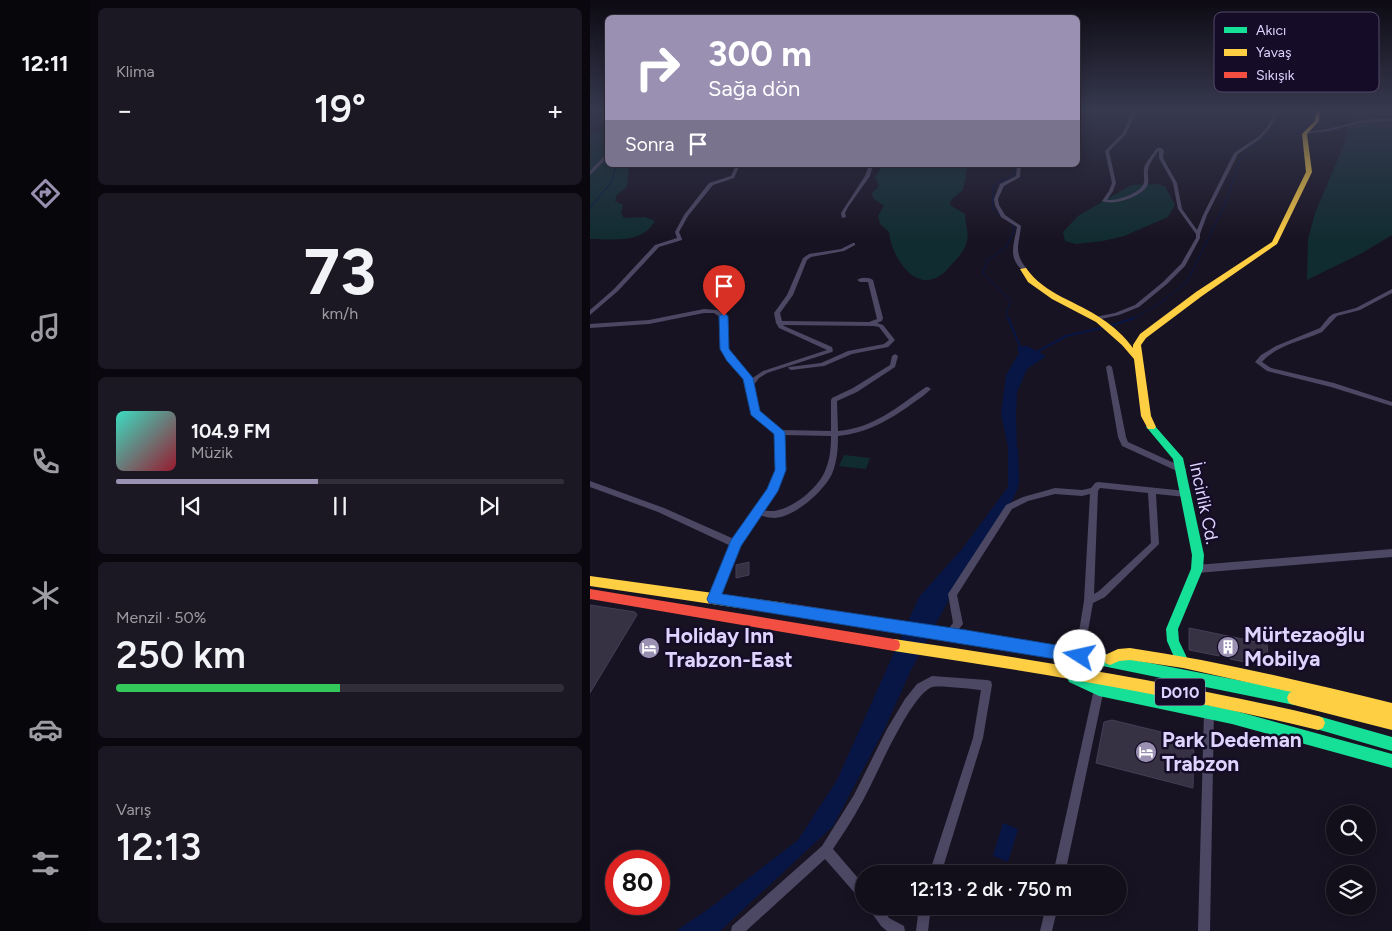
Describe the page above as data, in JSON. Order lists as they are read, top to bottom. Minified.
{"streets":{"main road":["İncirlik Cd.","D010"]},"places":{"building":["Mürtezaoğlu Mobilya"],"hotel":["Holiday Inn Trabzon-East","Park Dedeman Trabzon"]},"legend":["Akıcı","Yavaş","Sıkışık"],"page":{"tabs":"12:11","tile":["Klima",["73","km/h"],["Menzil · 50%","250 km"],["Varış","12:13"]],"turn":["300 m","Sağa dön"],"heat":["−","19°","+"],"then":"Sonra","song":["104.9 FM","Müzik"],"limit":"80","trip":"12:13 · 2 dk · 750 m"}}
